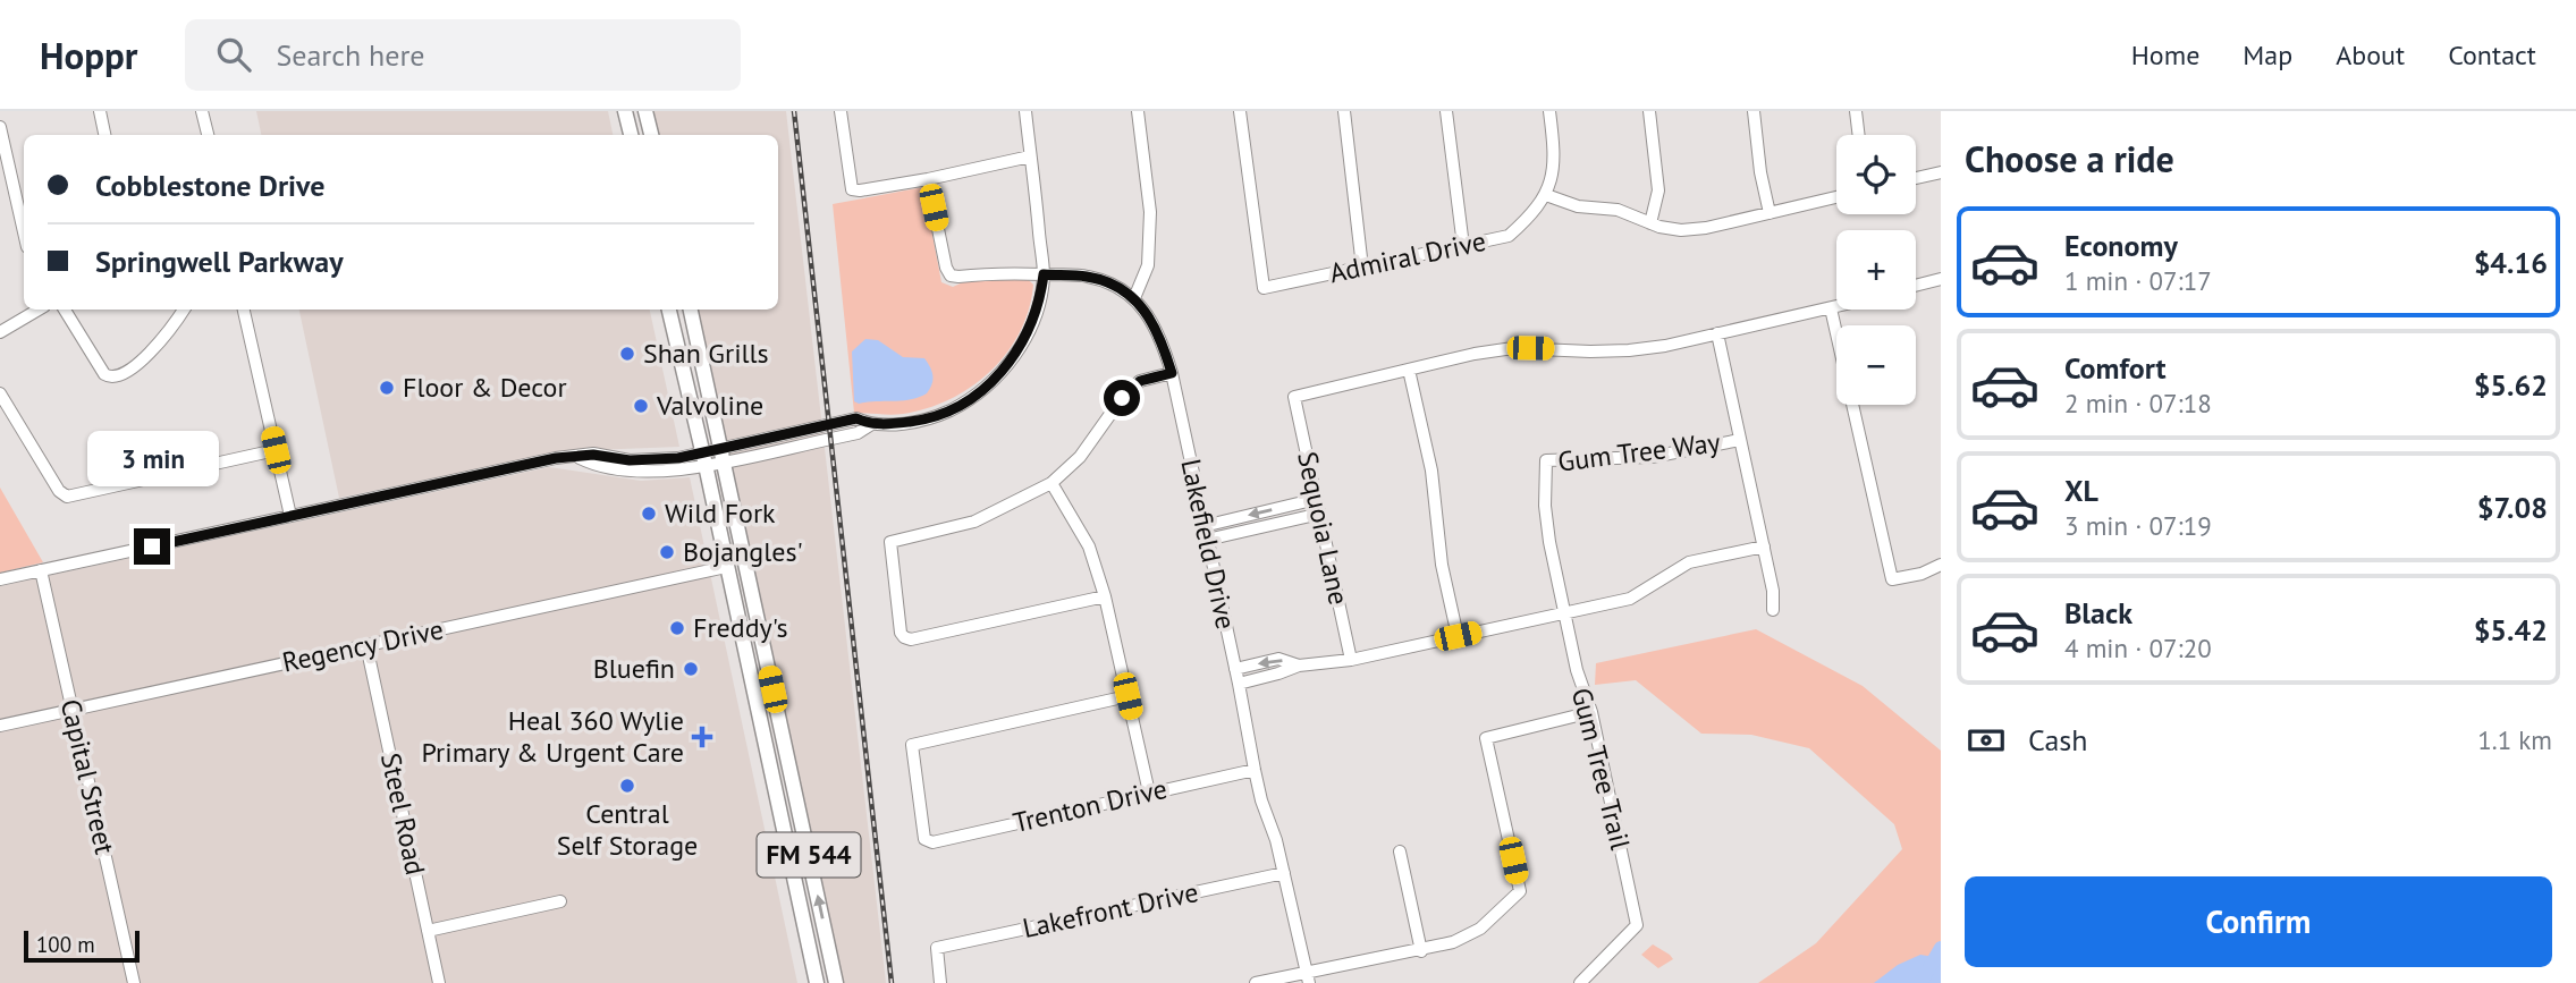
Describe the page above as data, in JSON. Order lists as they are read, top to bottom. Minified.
{"streets":{"main road":["FM 544"],"street":["Admiral Drive","Gum Tree Way","Sequoia Lane","Lakefield Drive","Regency Drive","Gum Tree Trail","Capital Street","Trenton Drive","Steel Road","Lakefront Drive"]},"crossings":[["Gum Tree Way","Gum Tree Trail"],["Lakefield Drive","Trenton Drive"],["Lakefield Drive","Lakefront Drive"],["Regency Drive","Capital Street"],["Regency Drive","Steel Road"],["Regency Drive","FM 544"]],"places":{"other":["Shan Grills","Floor & Decor","Valvoline","Wild Fork","Bojangles'","Freddy's","Bluefin","Central Self Storage"],"health":["Heal 360 Wylie Primary & Urgent Care"]},"scale_bar":"100 m","page":{"header":"Hoppr","search":"Search here","nav":["Home","Map","About","Contact"],"heading":"Choose a ride","map_buttons":["+","−"],"banner":["Cobblestone Drive","Springwell Parkway"],"list":[{"name":"Economy","note":"1 min · 07:17","value":"$4.16"},{"name":"Comfort","note":"2 min · 07:18","value":"$5.62"},{"name":"XL","note":"3 min · 07:19","value":"$7.08"},{"name":"Black","note":"4 min · 07:20","value":"$5.42"}],"bubble":"3 min","pay":["Cash","1.1 km"],"buttons":"Confirm","scale":"100 m"}}
